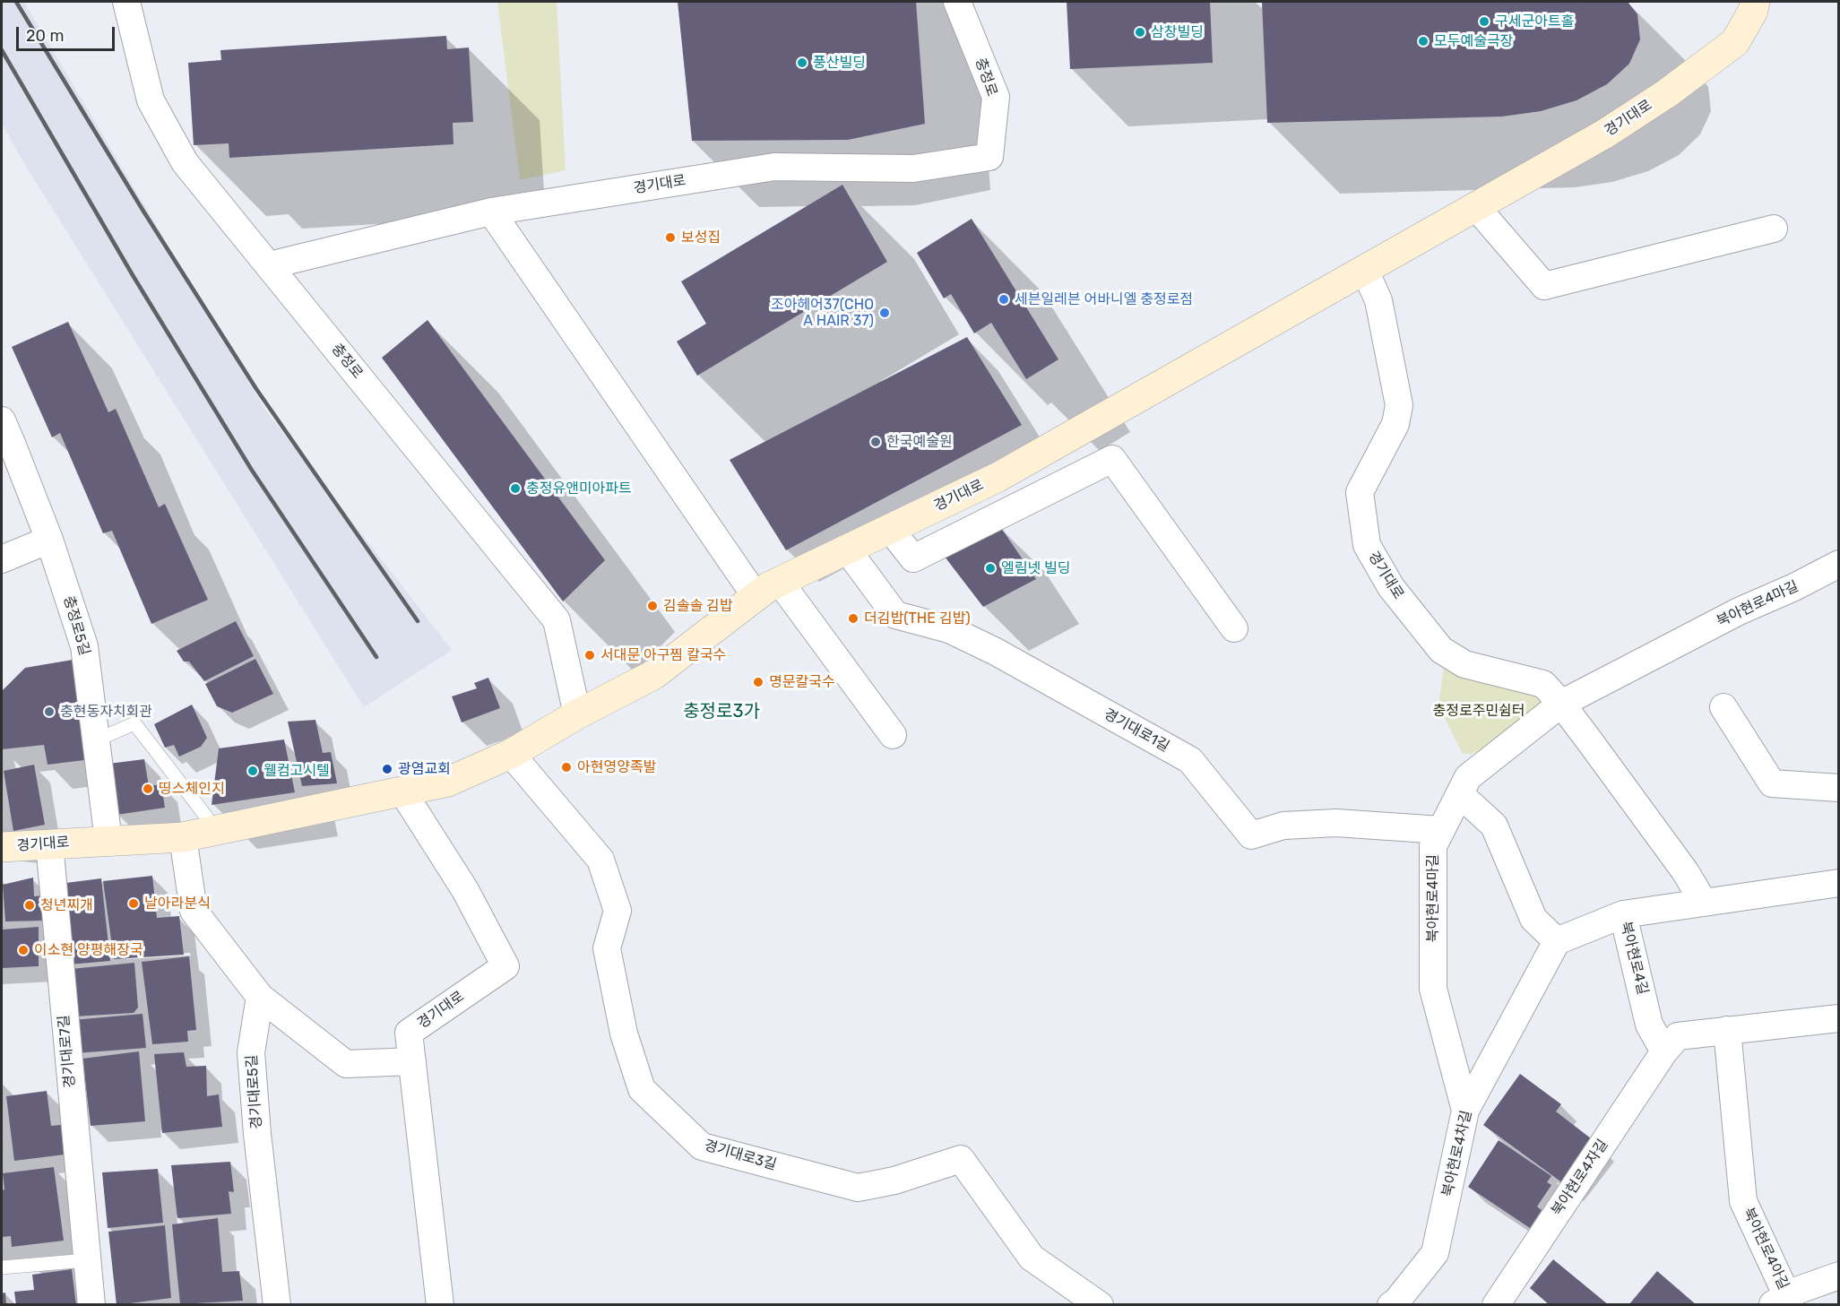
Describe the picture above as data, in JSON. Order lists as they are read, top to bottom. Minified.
{"streets":{"main road":["경기대로"],"street":["충정로","북아현로4마길","충정로5길","경기대로1길","북아현로4길","경기대로7길","경기대로5길","북아현로4차길","경기대로3길","북아현로4자길","북아현로4아길"]},"crossings":[["충정로","경기대로"],["경기대로","북아현로4마길"],["경기대로","충정로5길"],["경기대로","경기대로1길"],["경기대로","경기대로7길"],["경기대로","경기대로3길"],["북아현로4마길","경기대로1길"],["북아현로4마길","북아현로4차길"],["북아현로4길","북아현로4차길"],["북아현로4길","북아현로4자길"]],"districts":["충정로3가"],"parks":["충정로주민쉼터"],"places":["구세군아트홀","삼창빌딩","모두예술극장","풍산빌딩","보성집","세븐일레븐 어바니엘 충정로점","조아헤어37(CHO A HAIR 37)","한국예술원","충정유앤미아파트","엘림넷 빌딩","김솔솔 김밥","더김밥(THE 김밥)","서대문 아구찜 칼국수","명문칼국수","충현동자치회관","아현영양족발","광염교회","웰컴고시텔","띵스체인지","날아라분식","청년찌개","이소현 양평해장국"],"scale_bar":"20 m"}
